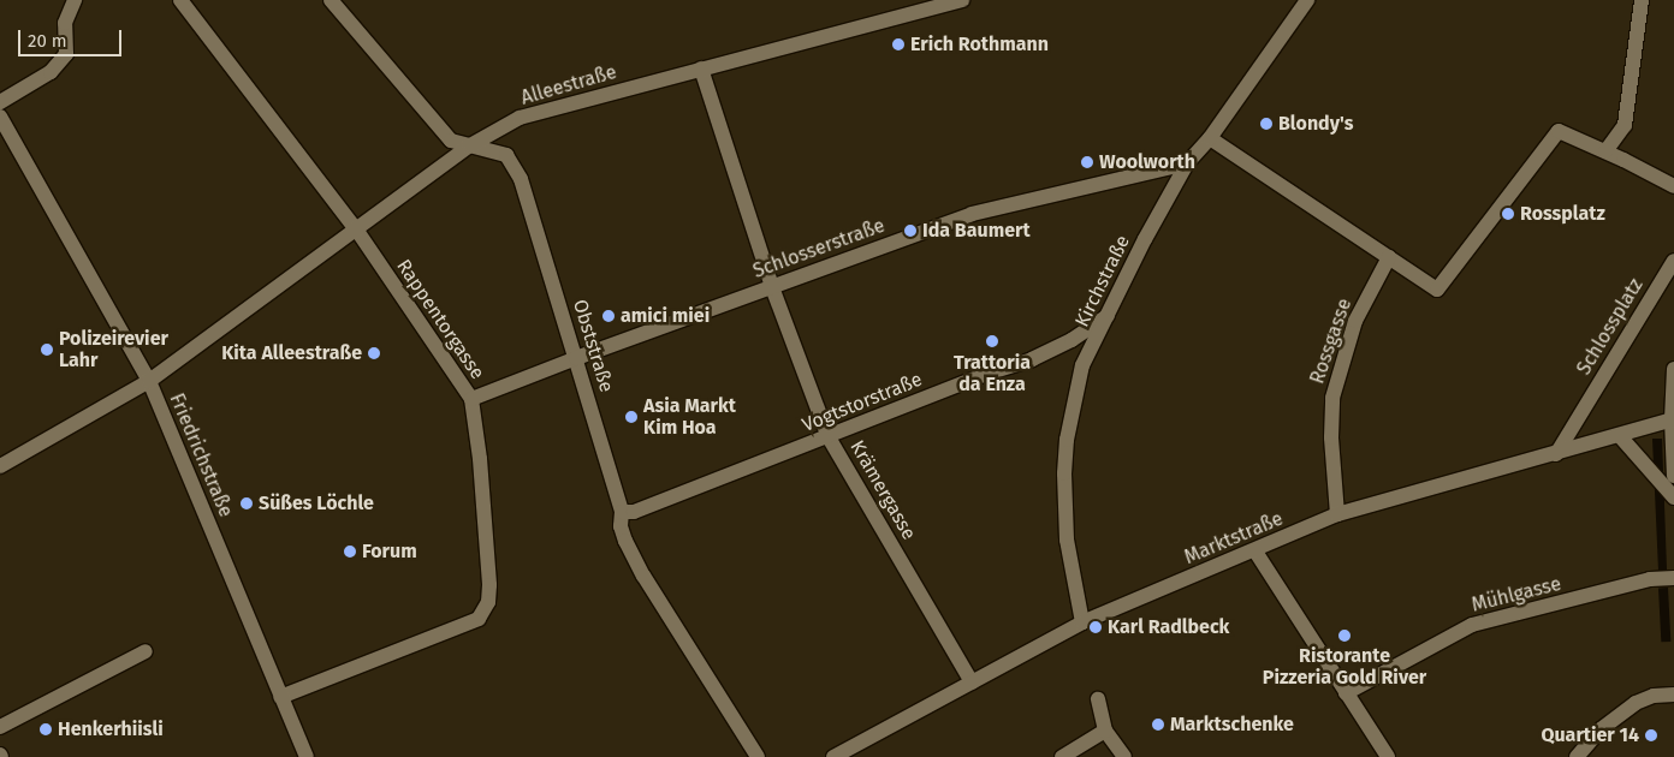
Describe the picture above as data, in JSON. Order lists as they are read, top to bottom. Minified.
{"streets":{"street":["Alleestraße","Schlosserstraße","Kirchstraße","Rappentorgasse","Schlossplatz","Rossgasse","Obststraße","Vogtstorstraße","Friedrichstraße","Krämergasse","Marktstraße","Mühlgasse"]},"crossings":[["Alleestraße","Rappentorgasse"],["Alleestraße","Obststraße"],["Alleestraße","Friedrichstraße"],["Alleestraße","Krämergasse"],["Schlosserstraße","Kirchstraße"],["Schlosserstraße","Rappentorgasse"],["Schlosserstraße","Obststraße"],["Schlosserstraße","Krämergasse"],["Kirchstraße","Vogtstorstraße"],["Kirchstraße","Marktstraße"],["Rappentorgasse","Friedrichstraße"],["Schlossplatz","Marktstraße"],["Rossgasse","Marktstraße"],["Obststraße","Vogtstorstraße"],["Vogtstorstraße","Krämergasse"],["Krämergasse","Marktstraße"]],"places":["Erich Rothmann","Blondy's","Woolworth","Rossplatz","Ida Baumert","amici miei","Trattoria da Enza","Polizeirevier Lahr","Kita Alleestraße","Asia Markt Kim Hoa","Süßes Löchle","Forum","Karl Radlbeck","Ristorante Pizzeria Gold River","Marktschenke","Henkerhiisli","Quartier 14"],"scale_bar":"20 m"}
